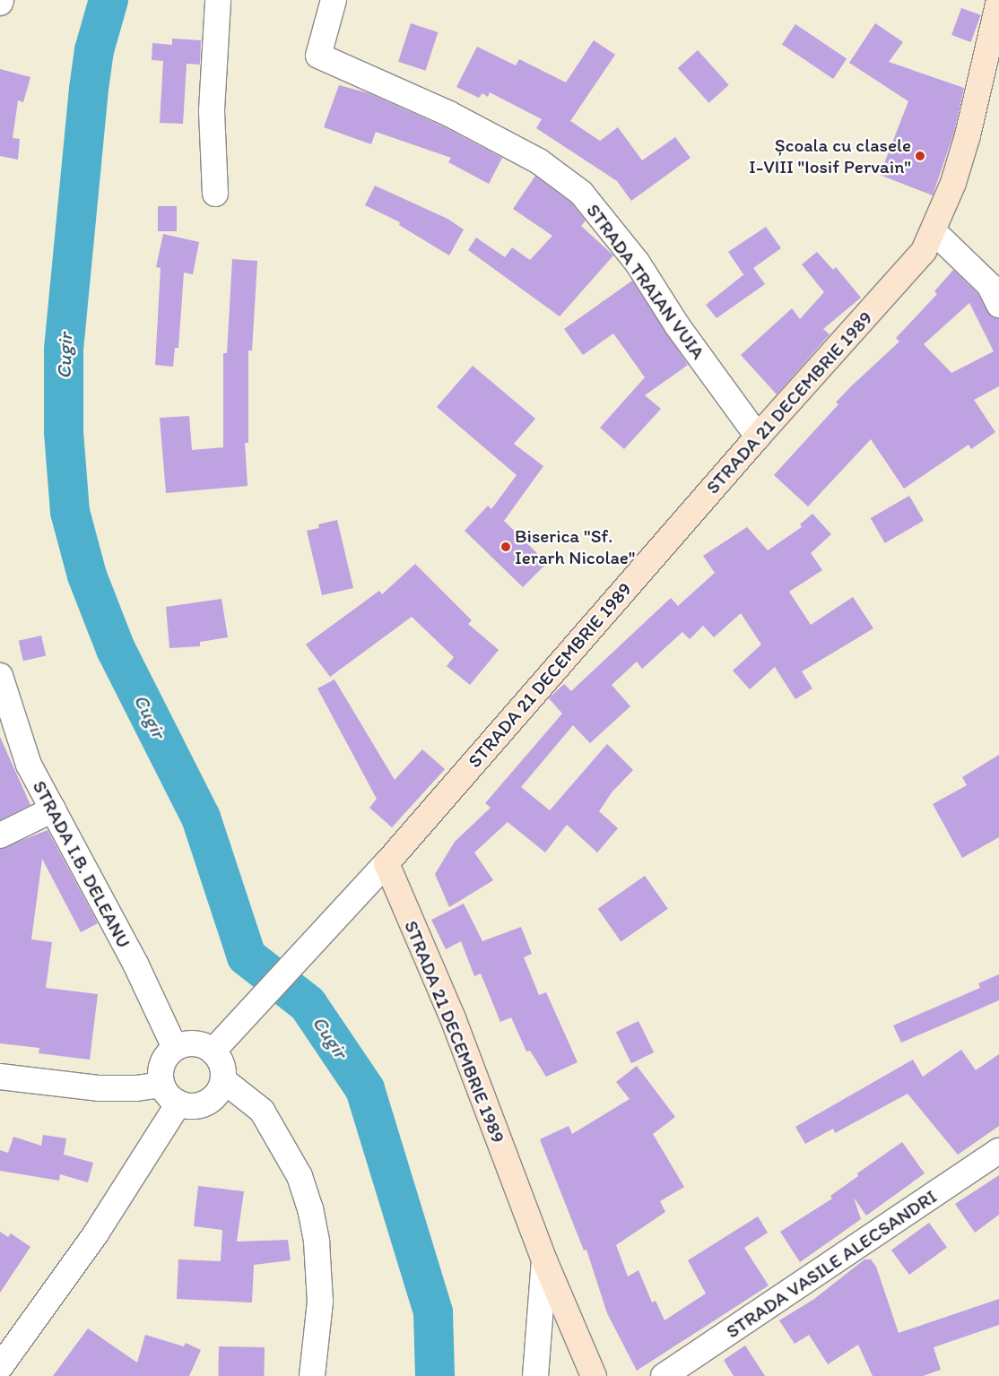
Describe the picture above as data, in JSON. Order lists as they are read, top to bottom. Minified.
{"streets":{"main road":["STRADA 21 DECEMBRIE 1989"],"street":["STRADA TRAIAN VUIA","STRADA I.B. DELEANU","STRADA VASILE ALECSANDRI"]},"crossings":[["STRADA TRAIAN VUIA","STRADA 21 DECEMBRIE 1989"]],"water":["Cugir"],"places":["Școala cu clasele I-VIII \"Iosif Pervain\"","Biserica \"Sf. Ierarh Nicolae\""]}
